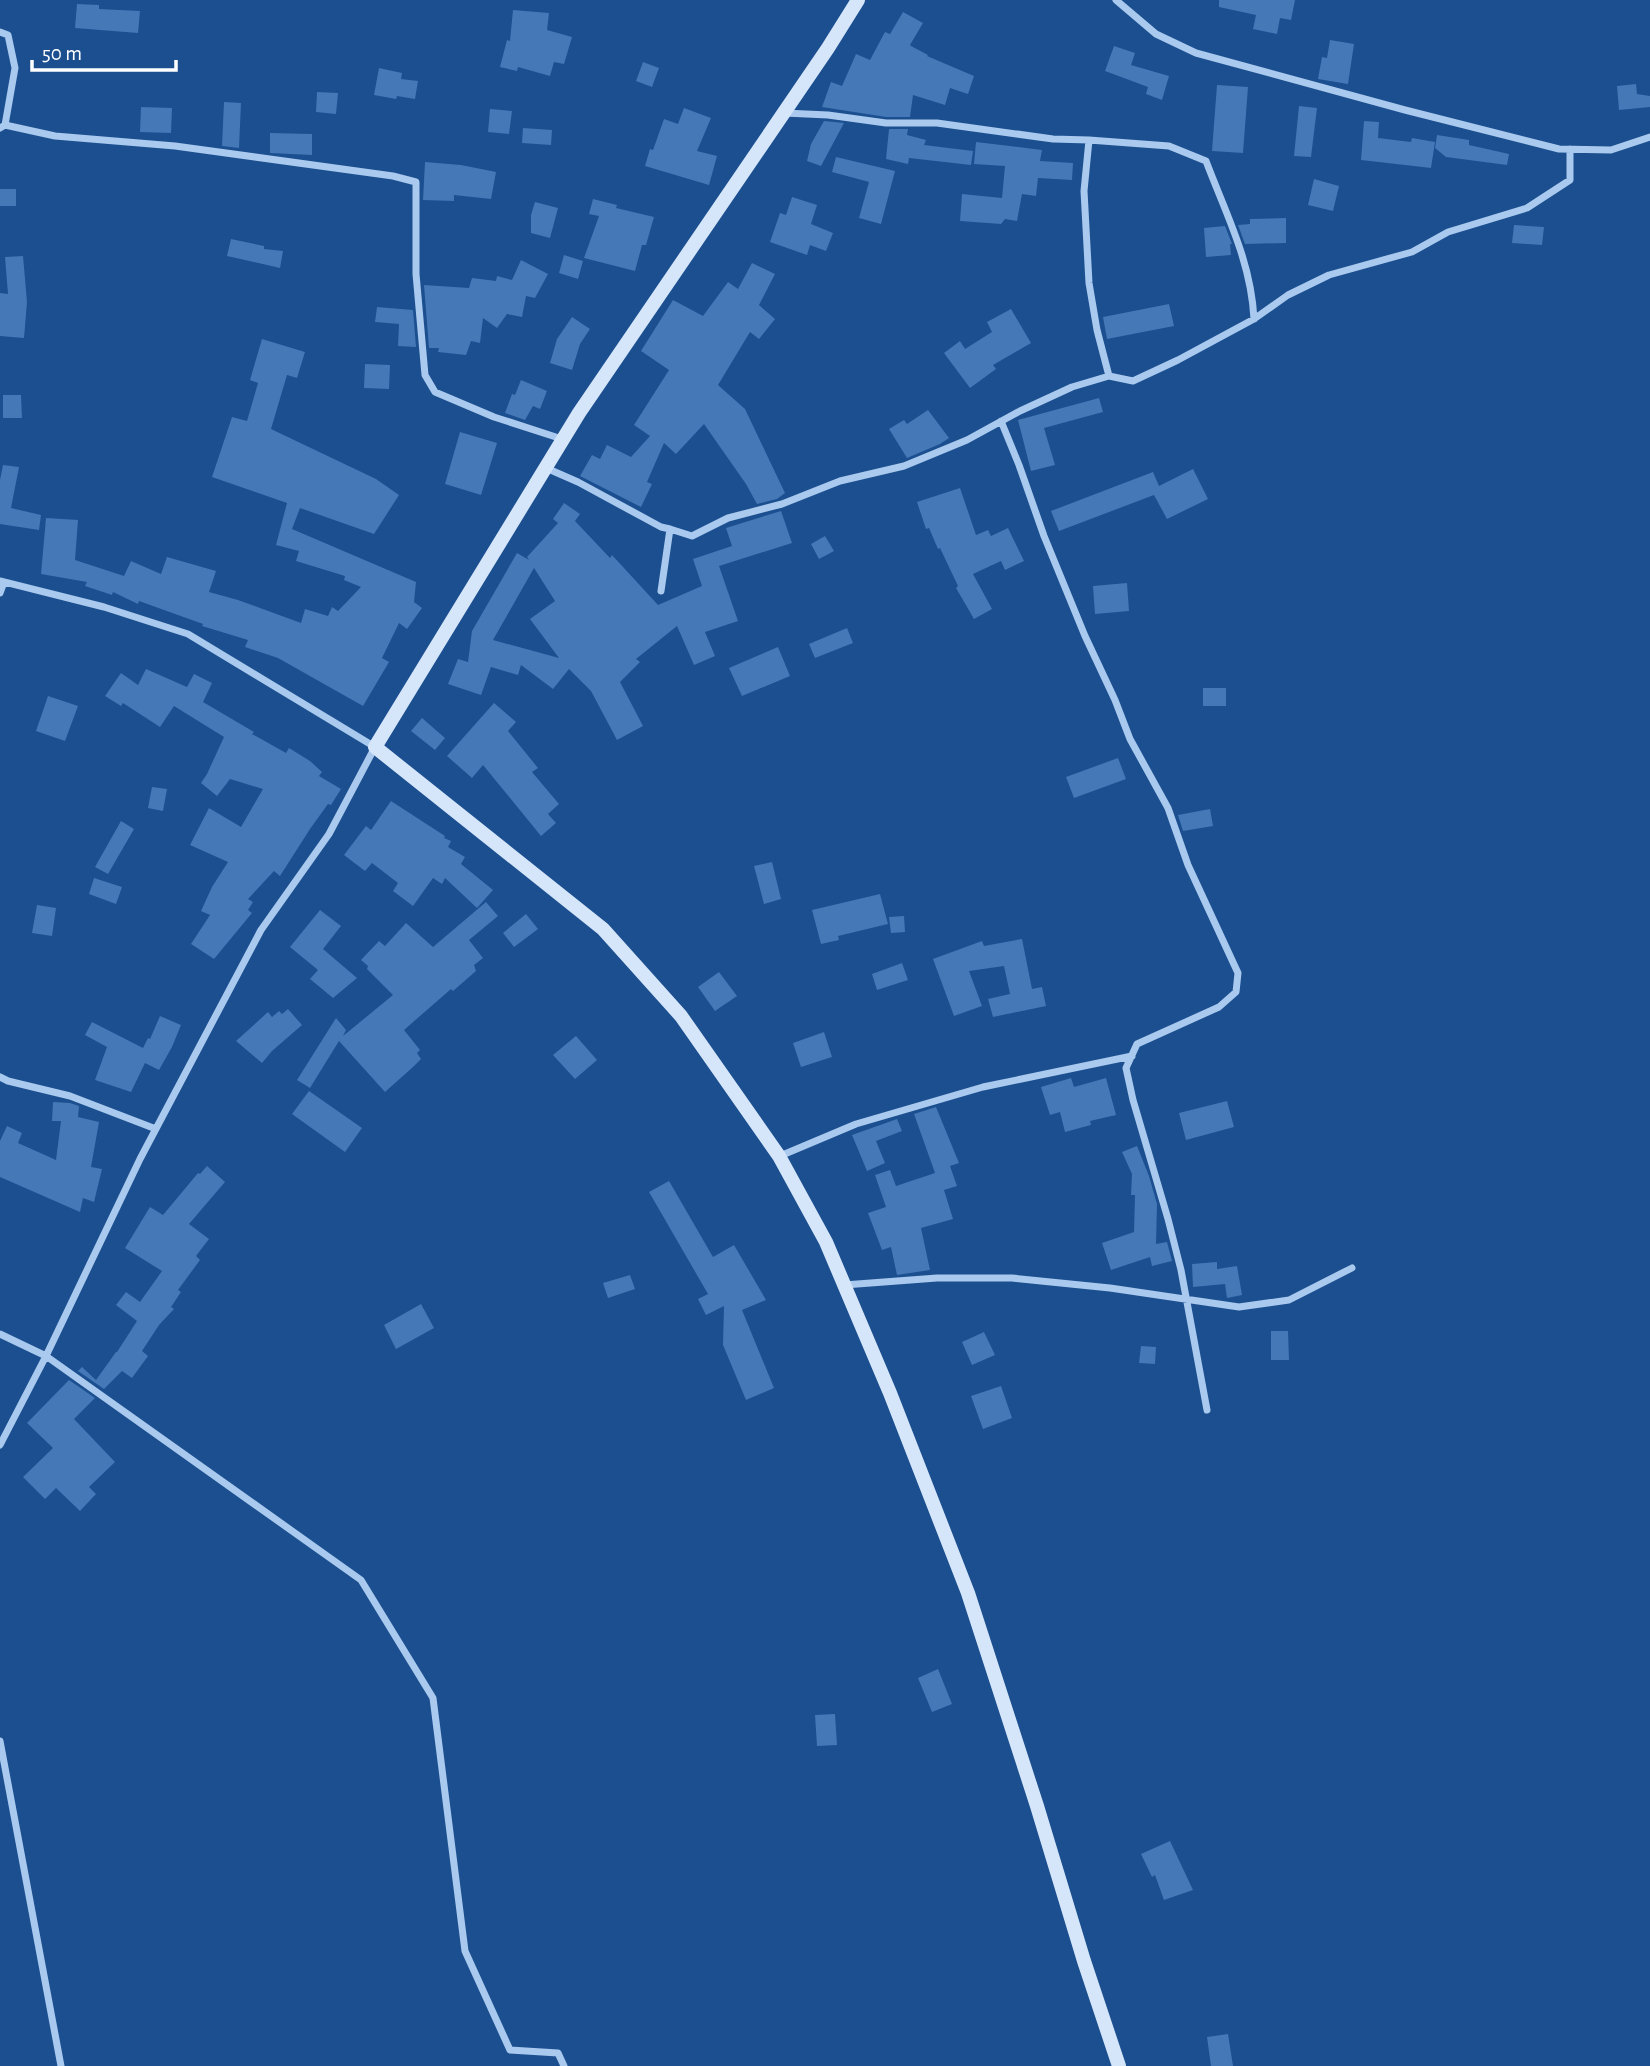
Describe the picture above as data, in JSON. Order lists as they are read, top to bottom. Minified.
{"scale_bar":"50 m"}
